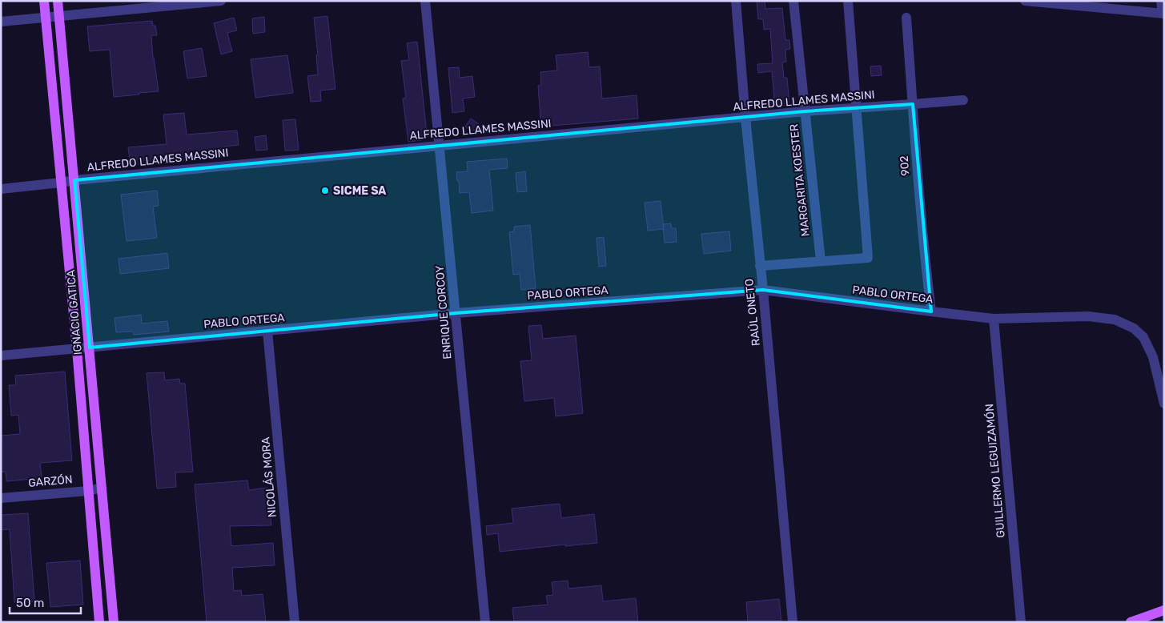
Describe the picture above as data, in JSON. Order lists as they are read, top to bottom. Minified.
{"streets":{"main road":["IGNACIO GATICA"],"street":["ALFREDO LLAMES MASSINI","902","MARGARITA KOESTER","PABLO ORTEGA","ENRIQUE CORCOY","RAÚL ONETO","GUILLERMO LEGUIZAMÓN","NICOLÁS MORA","GARZÓN"]},"crossings":[["ALFREDO LLAMES MASSINI","902"],["ALFREDO LLAMES MASSINI","MARGARITA KOESTER"],["ALFREDO LLAMES MASSINI","IGNACIO GATICA"],["ALFREDO LLAMES MASSINI","ENRIQUE CORCOY"],["ALFREDO LLAMES MASSINI","RAÚL ONETO"],["902","PABLO ORTEGA"],["PABLO ORTEGA","IGNACIO GATICA"],["PABLO ORTEGA","ENRIQUE CORCOY"],["PABLO ORTEGA","RAÚL ONETO"],["PABLO ORTEGA","GUILLERMO LEGUIZAMÓN"],["PABLO ORTEGA","NICOLÁS MORA"],["IGNACIO GATICA","GARZÓN"]],"places":["SICME SA"],"scale_bar":"50 m"}
